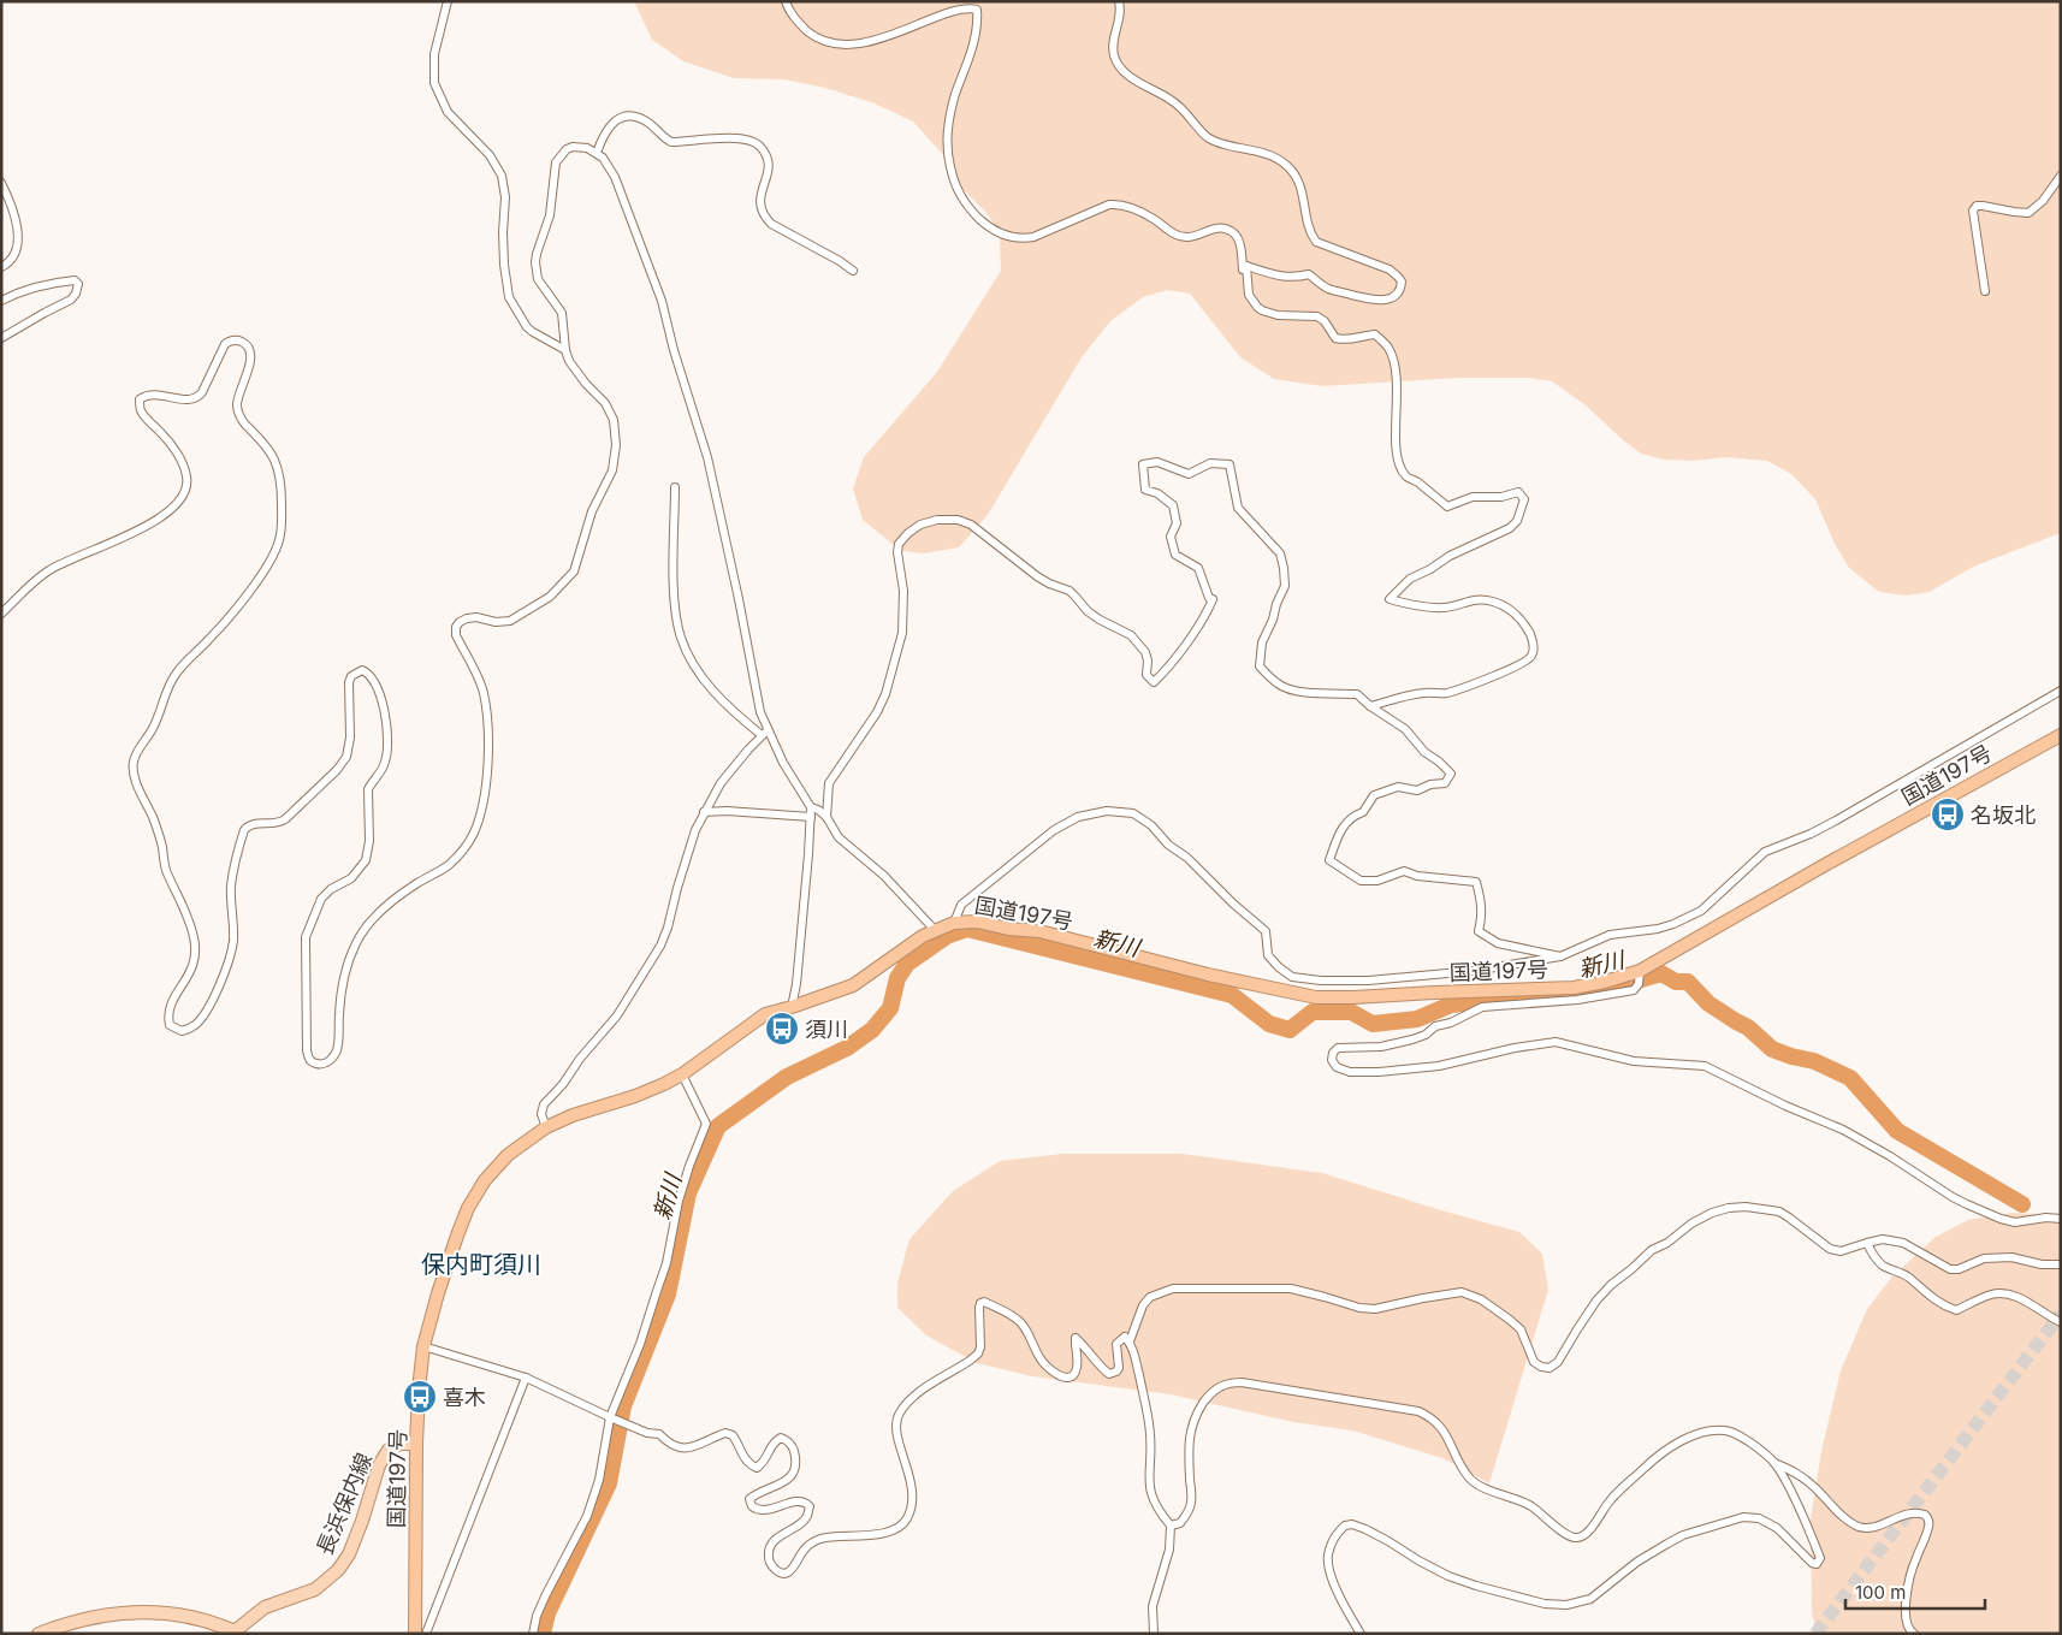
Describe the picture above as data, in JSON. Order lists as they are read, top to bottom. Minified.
{"streets":{"highway":["国道197号"],"main road":["長浜保内線"]},"crossings":[["国道197号","長浜保内線"]],"districts":["保内町須川"],"water":["新川"],"places":{"bus stop":["名坂北","須川","喜木"]},"scale_bar":"100 m"}
